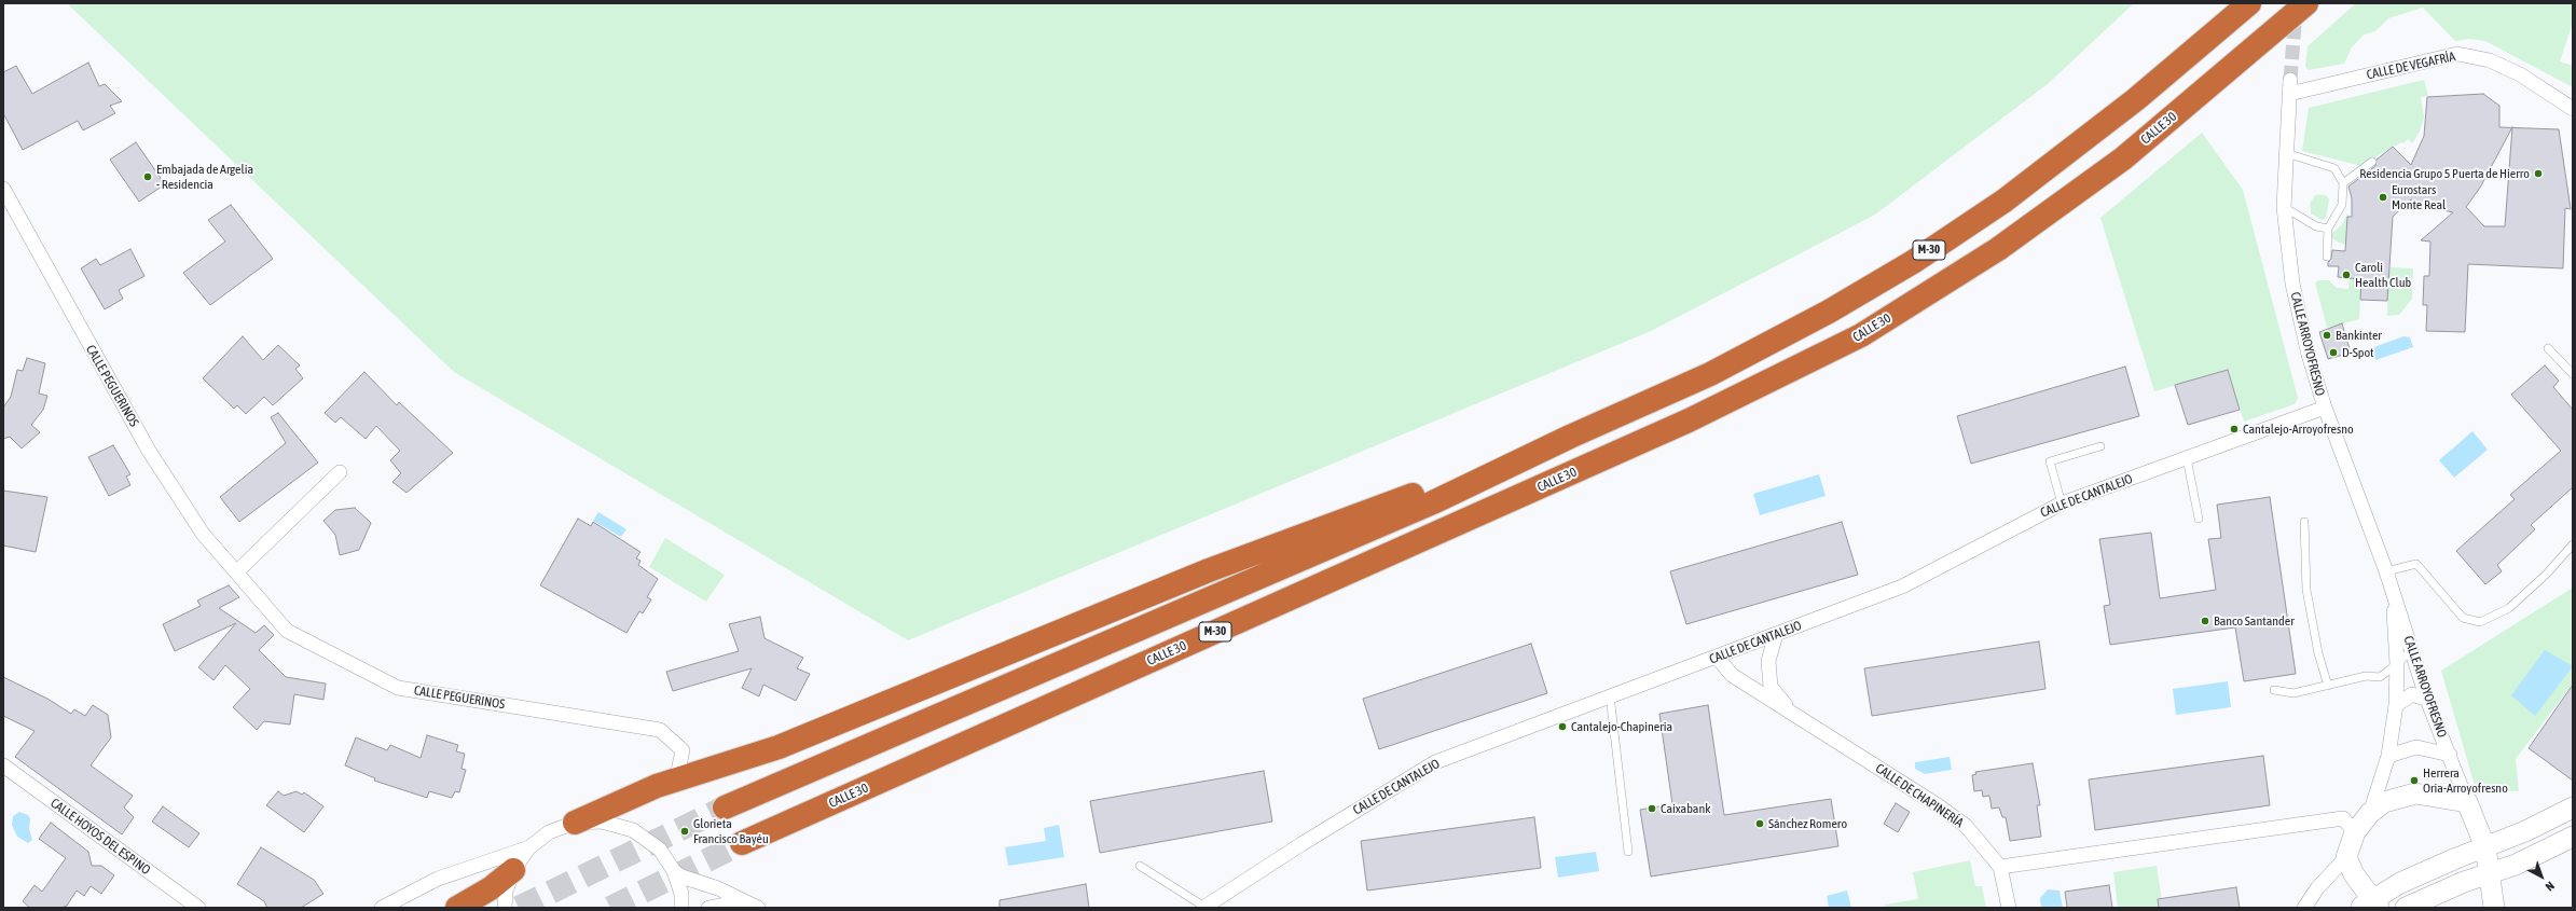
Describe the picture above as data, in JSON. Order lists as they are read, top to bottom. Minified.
{"streets":{"highway":["CALLE 30","M-30"],"street":["CALLE DE VEGAFRÍA","CALLE ARROYOFRESNO","CALLE PEGUERINOS","CALLE DE CANTALEJO","CALLE DE CHAPINERÍA","CALLE HOYOS DEL ESPINO"]},"crossings":[["CALLE DE VEGAFRÍA","CALLE ARROYOFRESNO"],["CALLE ARROYOFRESNO","CALLE DE CANTALEJO"],["CALLE DE CANTALEJO","CALLE DE CHAPINERÍA"]],"places":["Residencia Grupo 5 Puerta de Hierro","Embajada de Argelia - Residencia","Eurostars Monte Real","Caroli Health Club","Bankinter","D-Spot","Cantalejo-Arroyofresno","Banco Santander","Cantalejo-Chapineria","Herrera Oria-Arroyofresno","Caixabank","Sánchez Romero","Glorieta Francisco Bayéu"],"north":"bottom right"}
